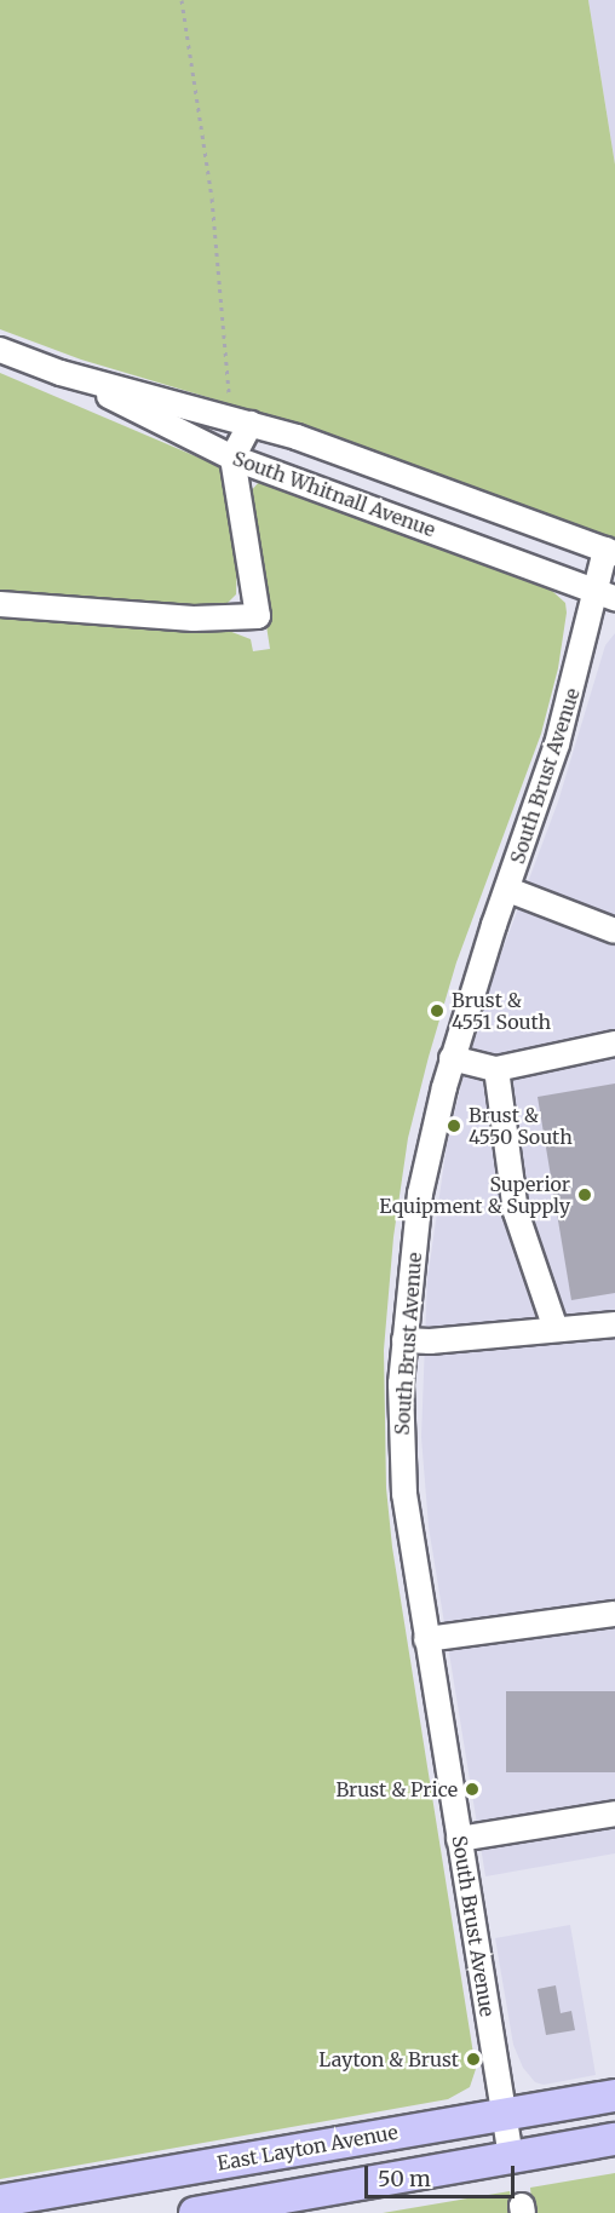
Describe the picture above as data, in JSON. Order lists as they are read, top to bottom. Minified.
{"streets":{"main road":["East Layton Avenue"],"street":["South Whitnall Avenue","South Brust Avenue"]},"crossings":[["South Whitnall Avenue","South Brust Avenue"],["South Brust Avenue","East Layton Avenue"]],"places":["Brust & 4551 South","Brust & 4550 South","Superior Equipment & Supply","Brust & Price","Layton & Brust"],"scale_bar":"50 m"}
